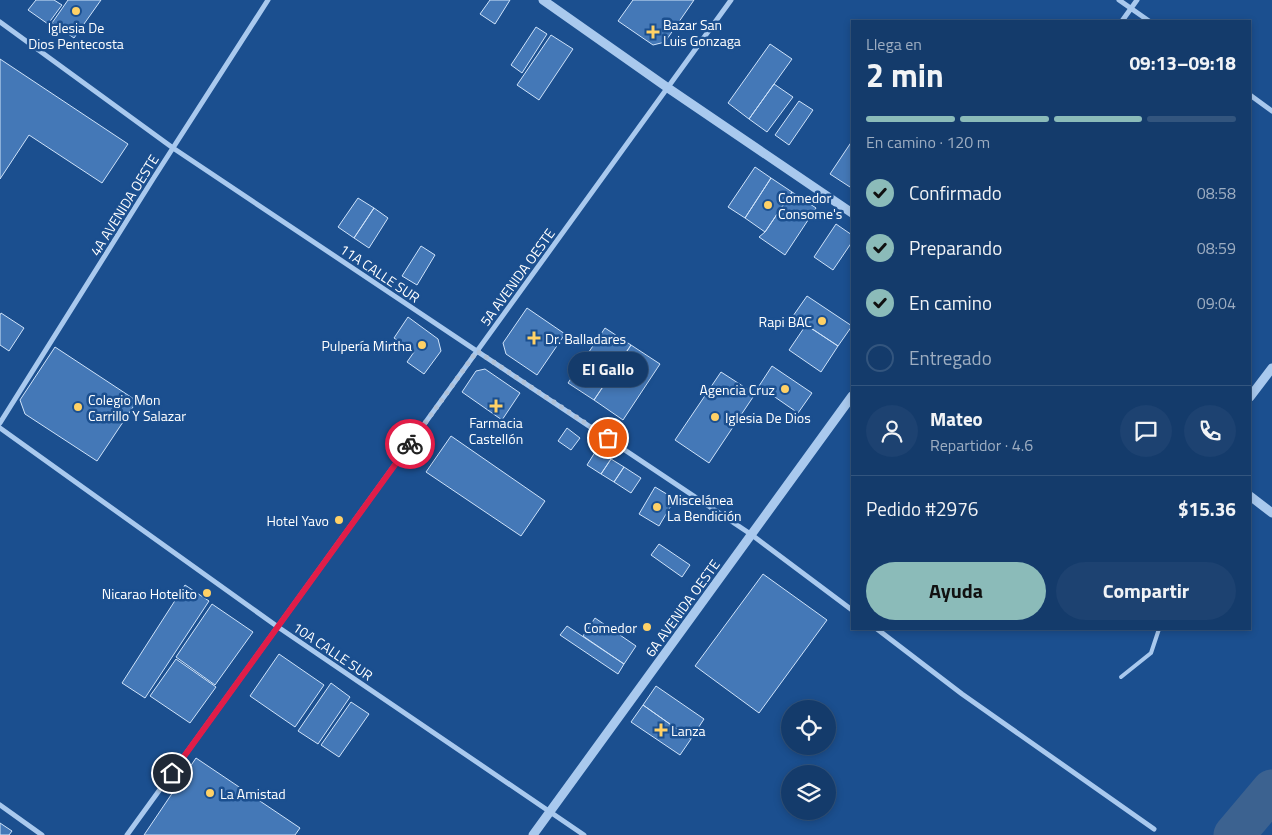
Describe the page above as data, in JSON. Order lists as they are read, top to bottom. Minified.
{"streets":{"street":["4A AVENIDA OESTE","11A CALLE SUR","5A AVENIDA OESTE","6A AVENIDA OESTE","10A CALLE SUR"]},"crossings":[["4A AVENIDA OESTE","11A CALLE SUR"],["11A CALLE SUR","5A AVENIDA OESTE"],["11A CALLE SUR","6A AVENIDA OESTE"],["5A AVENIDA OESTE","10A CALLE SUR"],["6A AVENIDA OESTE","10A CALLE SUR"]],"places":{"other":["Iglesia De Dios Pentecosta","Comedor Consome's","Rapi BAC","Pulpería Mirtha","Agencia Cruz","Colegio Mon Carrillo Y Salazar","Iglesia De Dios","El Gallo","Miscelánea La Bendición","Hotel Yavo","Nicarao Hotelito","Comedor","La Amistad"],"health":["Bazar San Luis Gonzaga","Dr. Balladares","Farmacia Castellón","Lanza"]},"page":{"heading":["2 min","Llega en","09:13–09:18"],"panel":["Mateo","Repartidor · 4.6","Pedido #2976","$15.36"],"bar":"En camino · 120 m","list":[["Confirmado","08:58"],["Preparando","08:59"],["En camino","09:04"],"Entregado"],"bubble":"El Gallo","buttons":["Ayuda","Compartir"]}}
